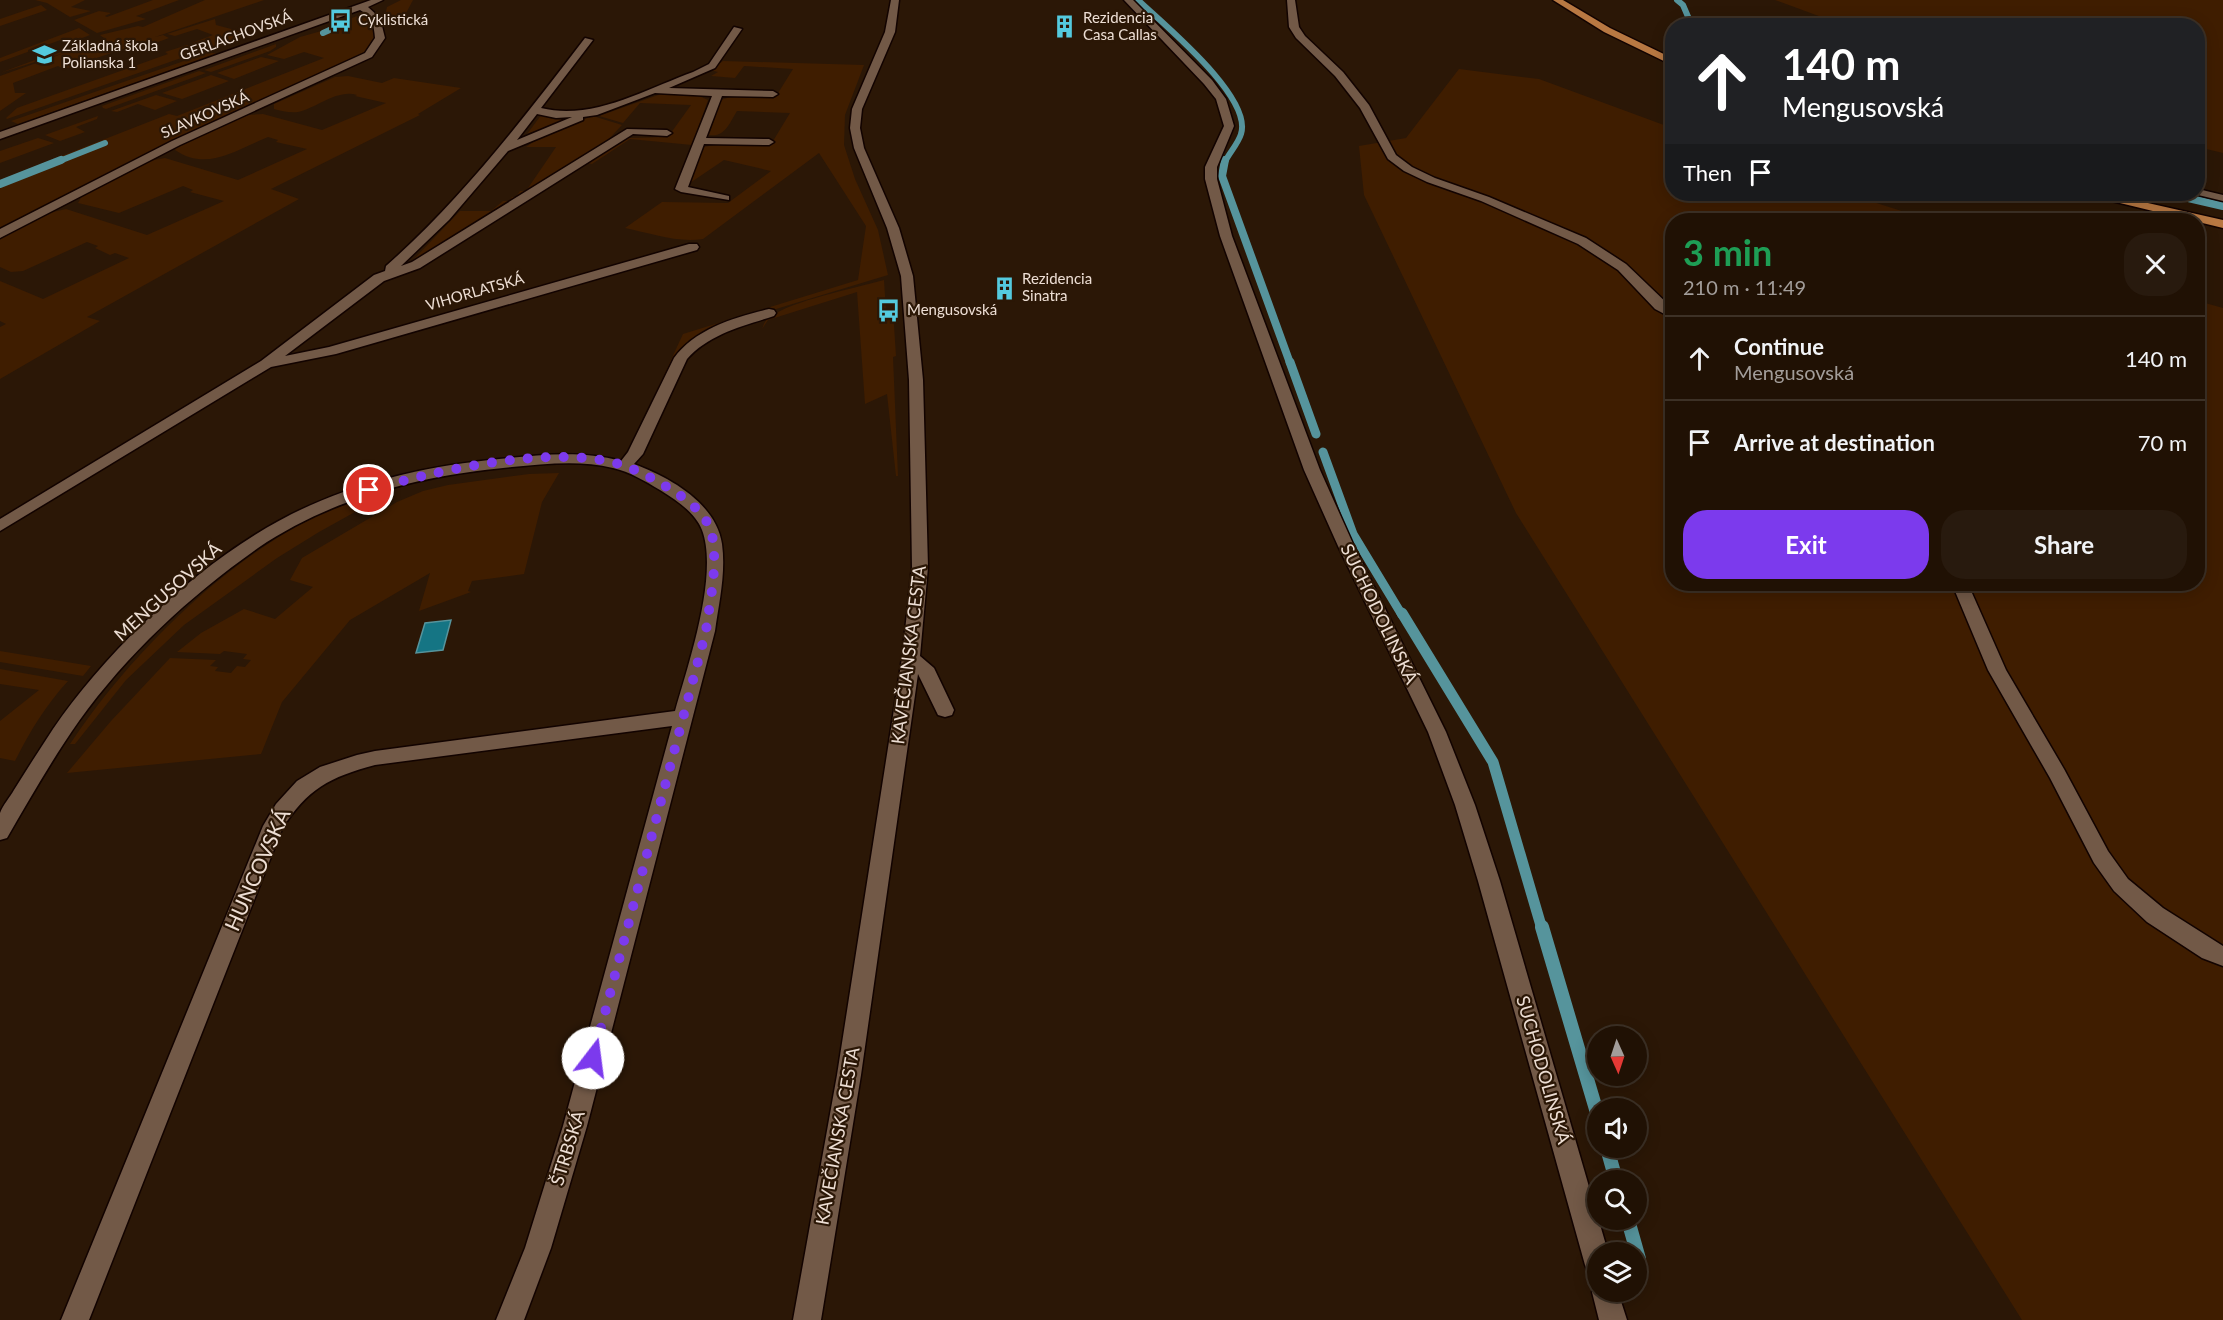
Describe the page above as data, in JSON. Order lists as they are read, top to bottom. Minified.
{"streets":{"street":["GERLACHOVSKÁ","SLAVKOVSKÁ","VIHORLATSKÁ","MENGUSOVSKÁ","SUCHODOLINSKÁ","KAVEČIANSKA CESTA","HUNCOVSKÁ","ŠTRBSKÁ"]},"crossings":[["GERLACHOVSKÁ","SLAVKOVSKÁ"],["MENGUSOVSKÁ","ŠTRBSKÁ"],["HUNCOVSKÁ","ŠTRBSKÁ"]],"places":{"bus stop":["Cyklistická","Mengusovská"],"building":["Rezidencia Casa Callas","Rezidencia Sinatra"],"school or university":["Základná škola Polianska 1"]},"north":"bottom","page":{"turn":["140 m","Mengusovská"],"then":"Then","heading":["3 min","210 m · 11:49"],"list":[{"name":"Continue","note":"Mengusovská","value":"140 m"},{"name":"Arrive at destination","value":"70 m"}],"buttons":["Exit","Share"]}}
